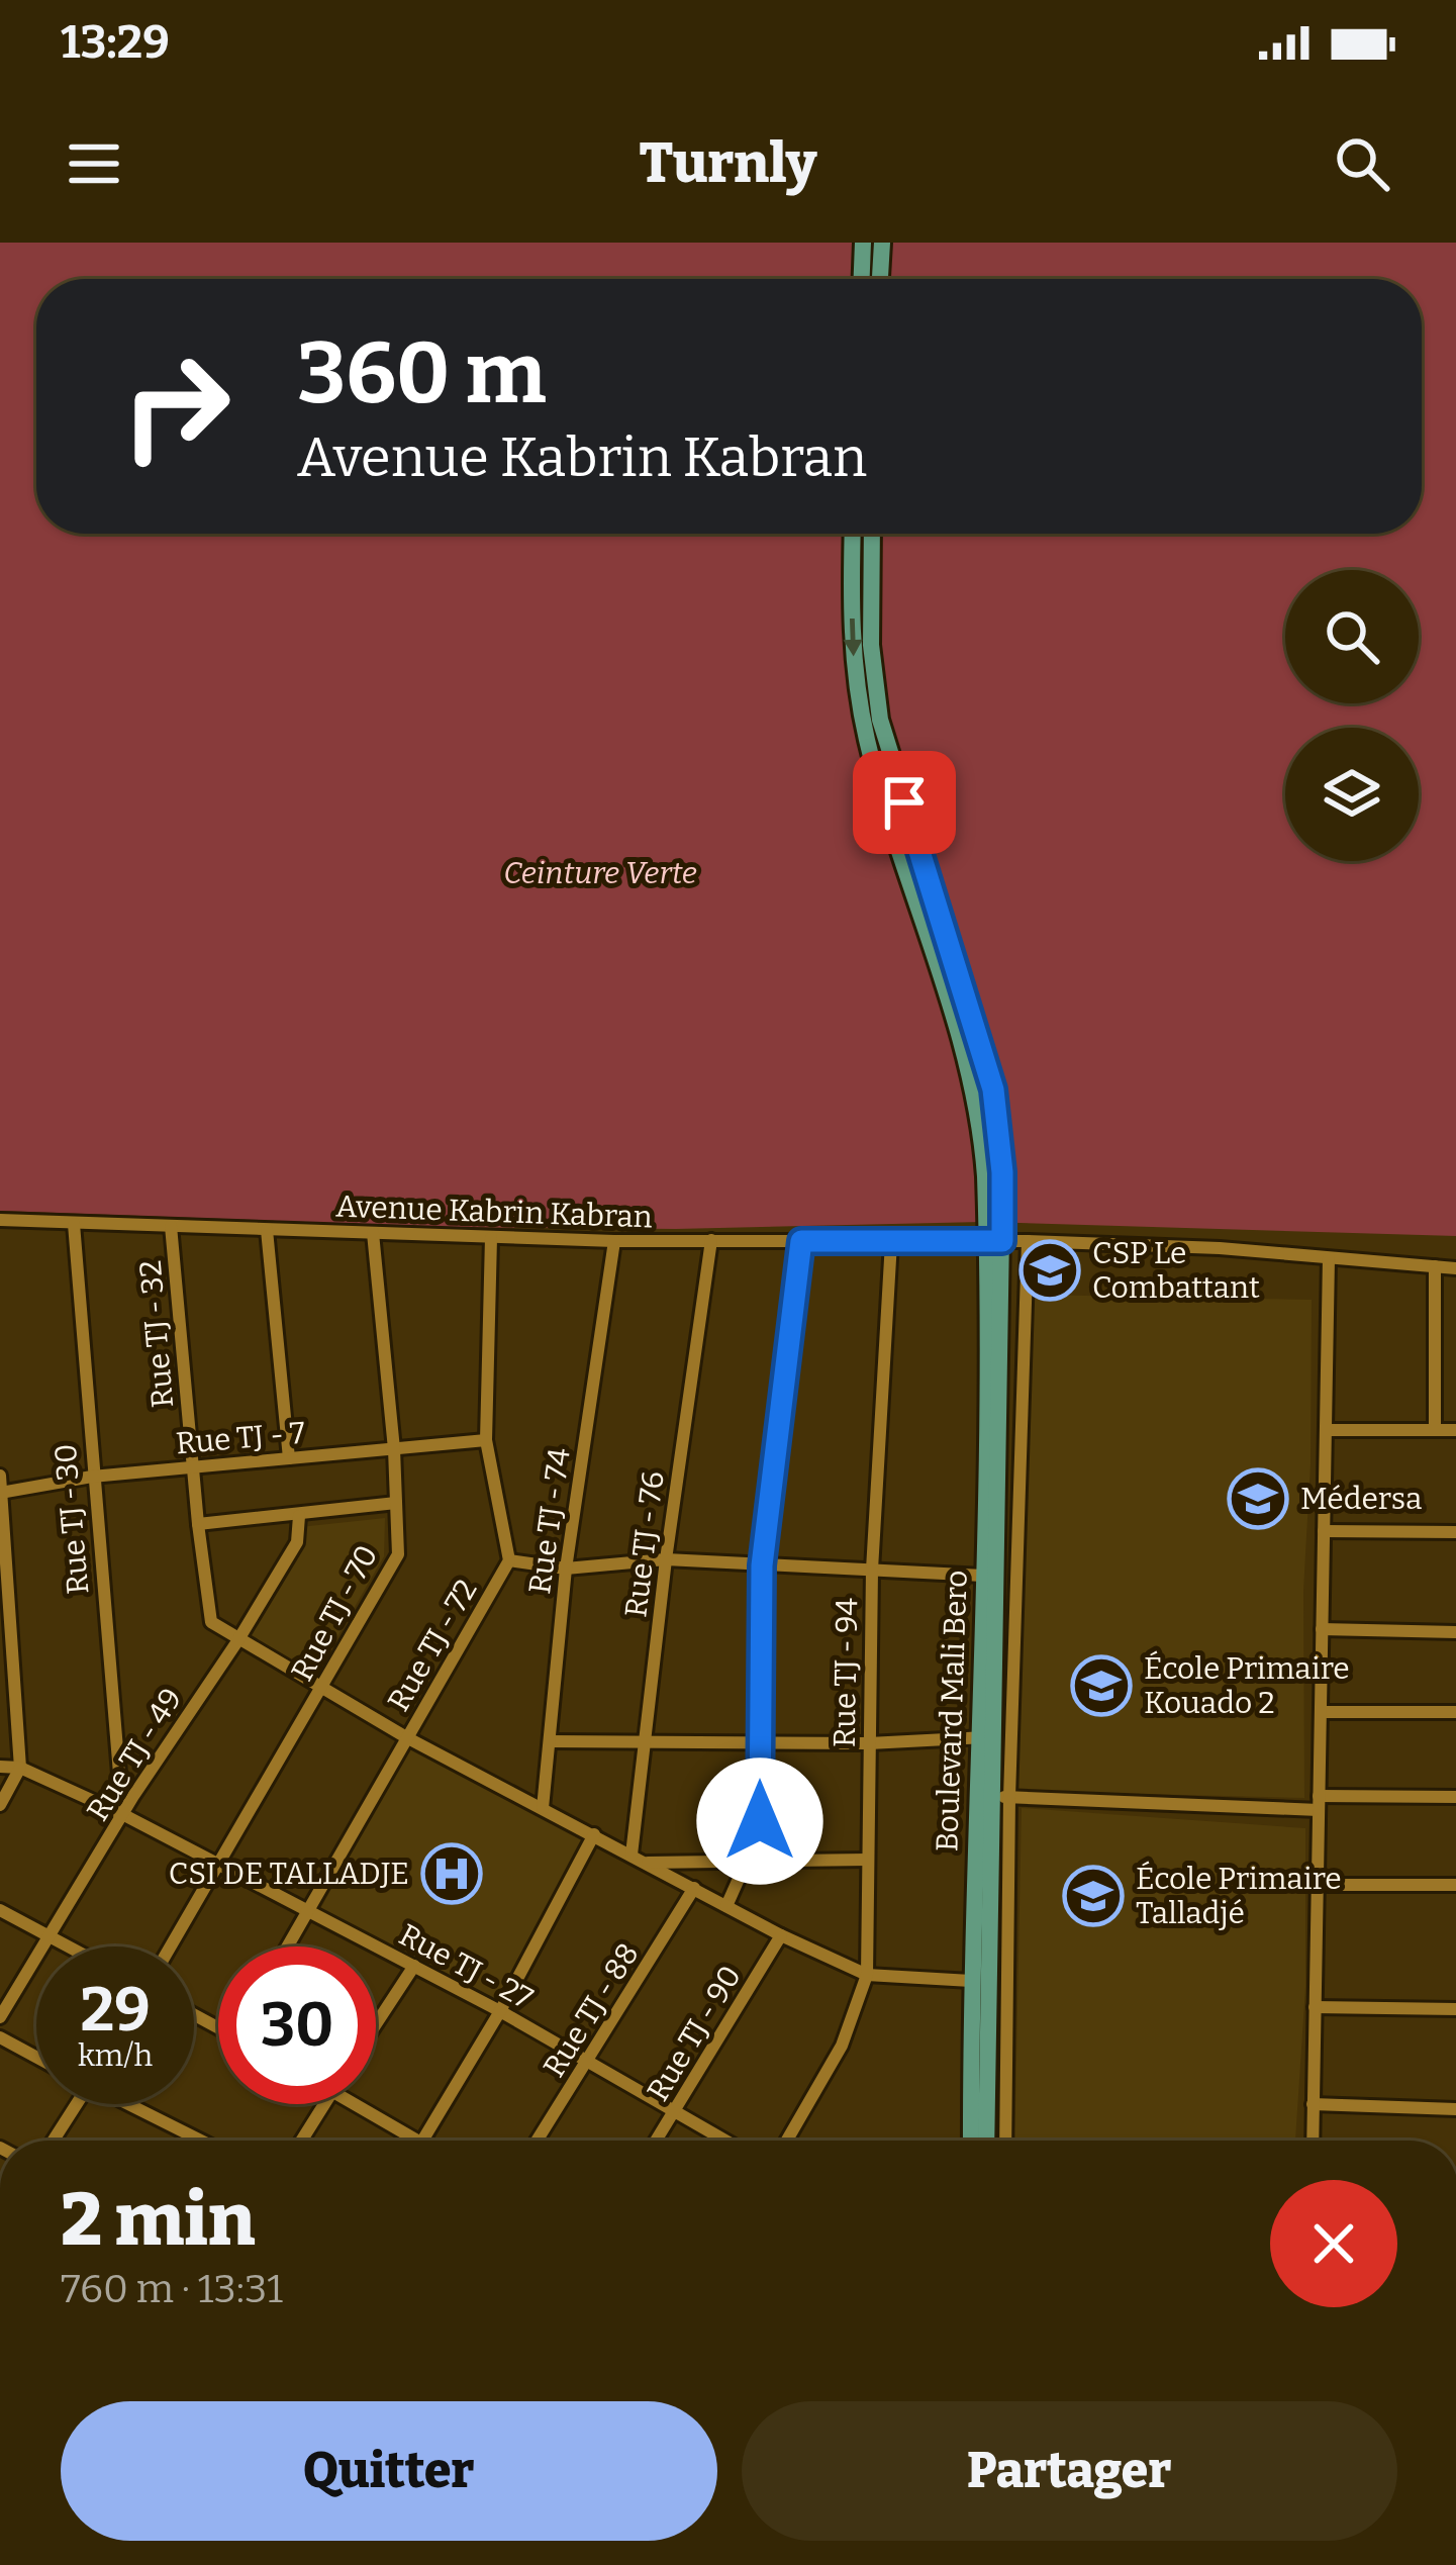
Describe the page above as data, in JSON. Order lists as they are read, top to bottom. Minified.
{"streets":{"main road":["Boulevard Mali Bero"],"street":["Avenue Kabrin Kabran","Rue TJ - 32","Rue TJ - 7","Rue TJ - 30","Rue TJ - 74","Rue TJ - 76","Rue TJ - 70","Rue TJ - 72","Rue TJ - 94","Rue TJ - 49","Rue TJ - 27","Rue TJ - 88","Rue TJ - 90"]},"crossings":[["Avenue Kabrin Kabran","Rue TJ - 32"],["Avenue Kabrin Kabran","Rue TJ - 30"],["Avenue Kabrin Kabran","Rue TJ - 74"],["Avenue Kabrin Kabran","Rue TJ - 76"],["Avenue Kabrin Kabran","Rue TJ - 70"],["Avenue Kabrin Kabran","Rue TJ - 72"],["Avenue Kabrin Kabran","Rue TJ - 94"],["Rue TJ - 32","Rue TJ - 7"],["Rue TJ - 32","Rue TJ - 49"],["Rue TJ - 7","Rue TJ - 30"],["Rue TJ - 7","Rue TJ - 70"],["Rue TJ - 7","Rue TJ - 72"],["Rue TJ - 30","Rue TJ - 49"],["Rue TJ - 30","Rue TJ - 27"],["Rue TJ - 70","Rue TJ - 27"],["Rue TJ - 72","Rue TJ - 27"],["Rue TJ - 49","Rue TJ - 27"],["Rue TJ - 27","Rue TJ - 88"],["Rue TJ - 27","Rue TJ - 90"]],"parks":["Ceinture Verte"],"places":{"school or university":["CSP Le Combattant","Médersa","École Primaire Kouado 2","École Primaire Talladjé"],"hospital":["CSI DE TALLADJE"]},"page":{"status":"13:29","header":"Turnly","turn":["360 m","Avenue Kabrin Kabran"],"speed":"29 km/h","limit":"30","heading":["2 min","760 m · 13:31"],"buttons":["Quitter","Partager"]}}
